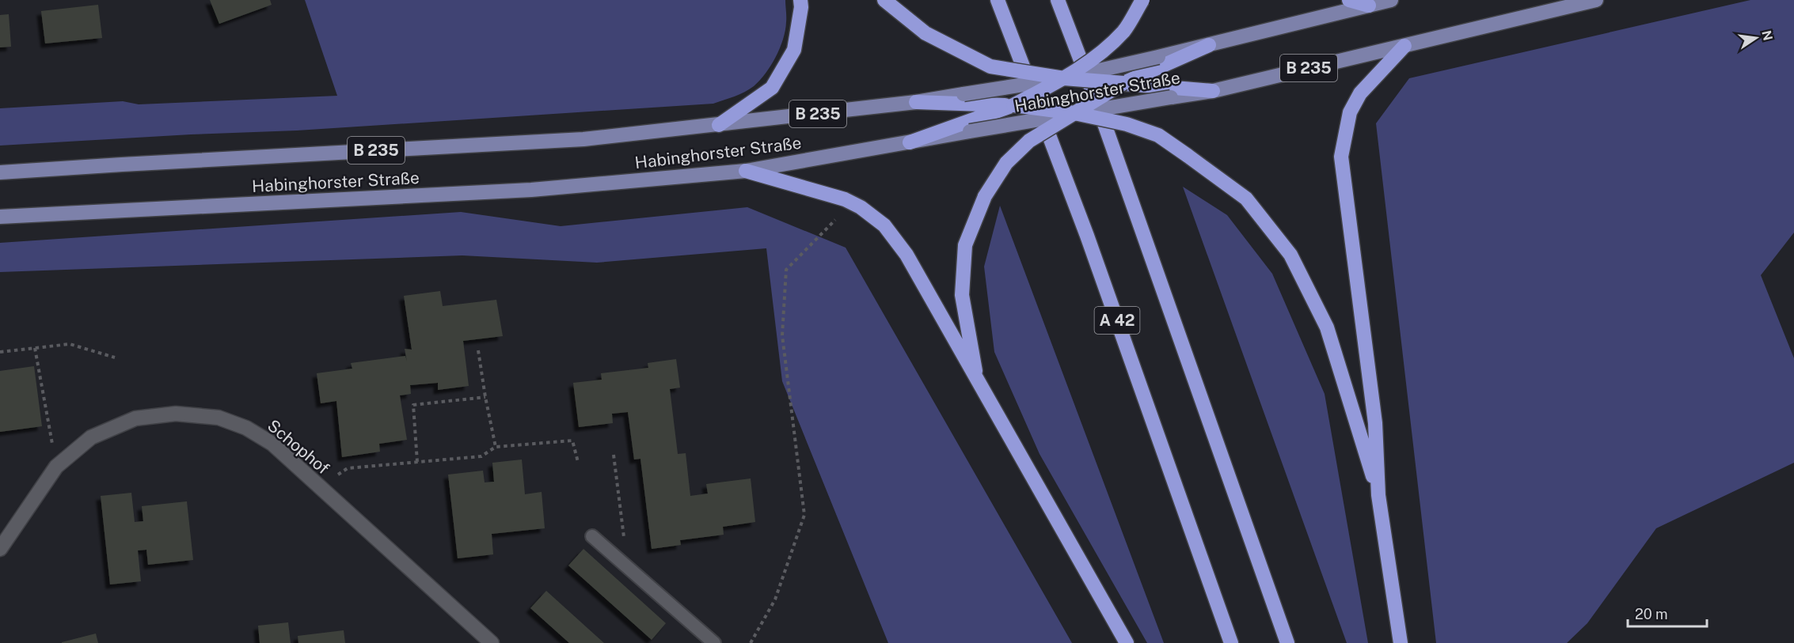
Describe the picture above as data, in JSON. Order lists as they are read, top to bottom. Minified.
{"streets":{"highway":["A 42"],"main road":["B 235","Habinghorster Straße"],"street":["Schophof"]},"scale_bar":"20 m","north":"right"}
